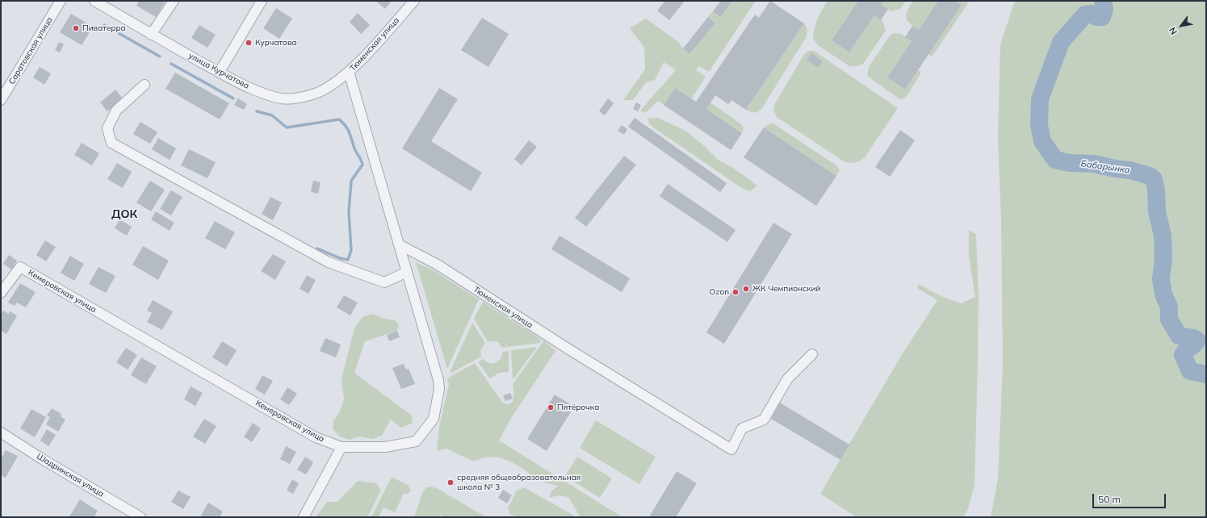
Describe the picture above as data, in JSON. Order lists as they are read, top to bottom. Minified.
{"streets":{"street":["Тюменская улица","Саратовская улица","улица Курчатова","Кемеровская улица","Шадринская улица"]},"crossings":[["Тюменская улица","улица Курчатова"],["Тюменская улица","Кемеровская улица"]],"districts":["ДОК"],"water":["Бабарынка"],"places":["Пиватерра","Курчатова","ЖК Чемпионский","Ozon","Пятёрочка","средняя общеобразовательная школа № 3"],"scale_bar":"50 m","north":"bottom left"}
